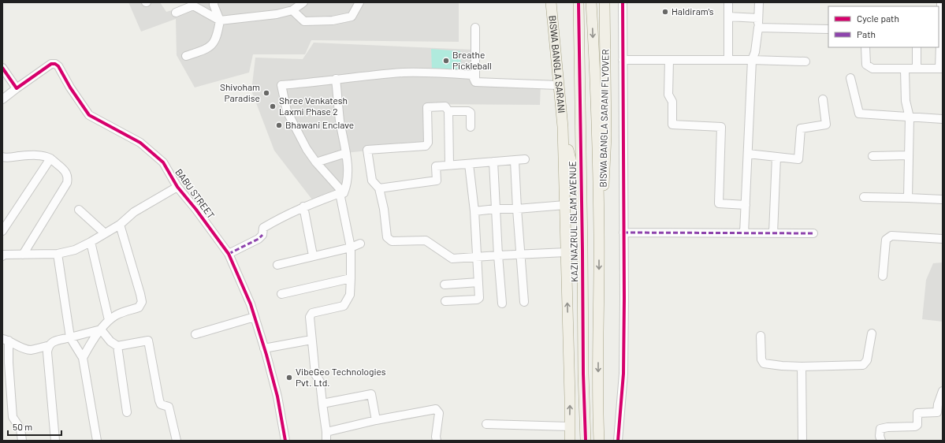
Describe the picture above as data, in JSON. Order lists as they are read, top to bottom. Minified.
{"streets":{"main road":["BISWA BANGLA SARANI","BISWA BANGLA SARANI FLYOVER","KAZI NAZRUL ISLAM AVENUE"],"street":["BABU STREET"]},"places":["Haldiram's","Breathe Pickleball","Shivoham Paradise","Shree Venkatesh Laxmi Phase 2","Bhawani Enclave","VibeGeo Technologies Pvt. Ltd."],"legend":["Cycle path","Path"],"scale_bar":"50 m"}
